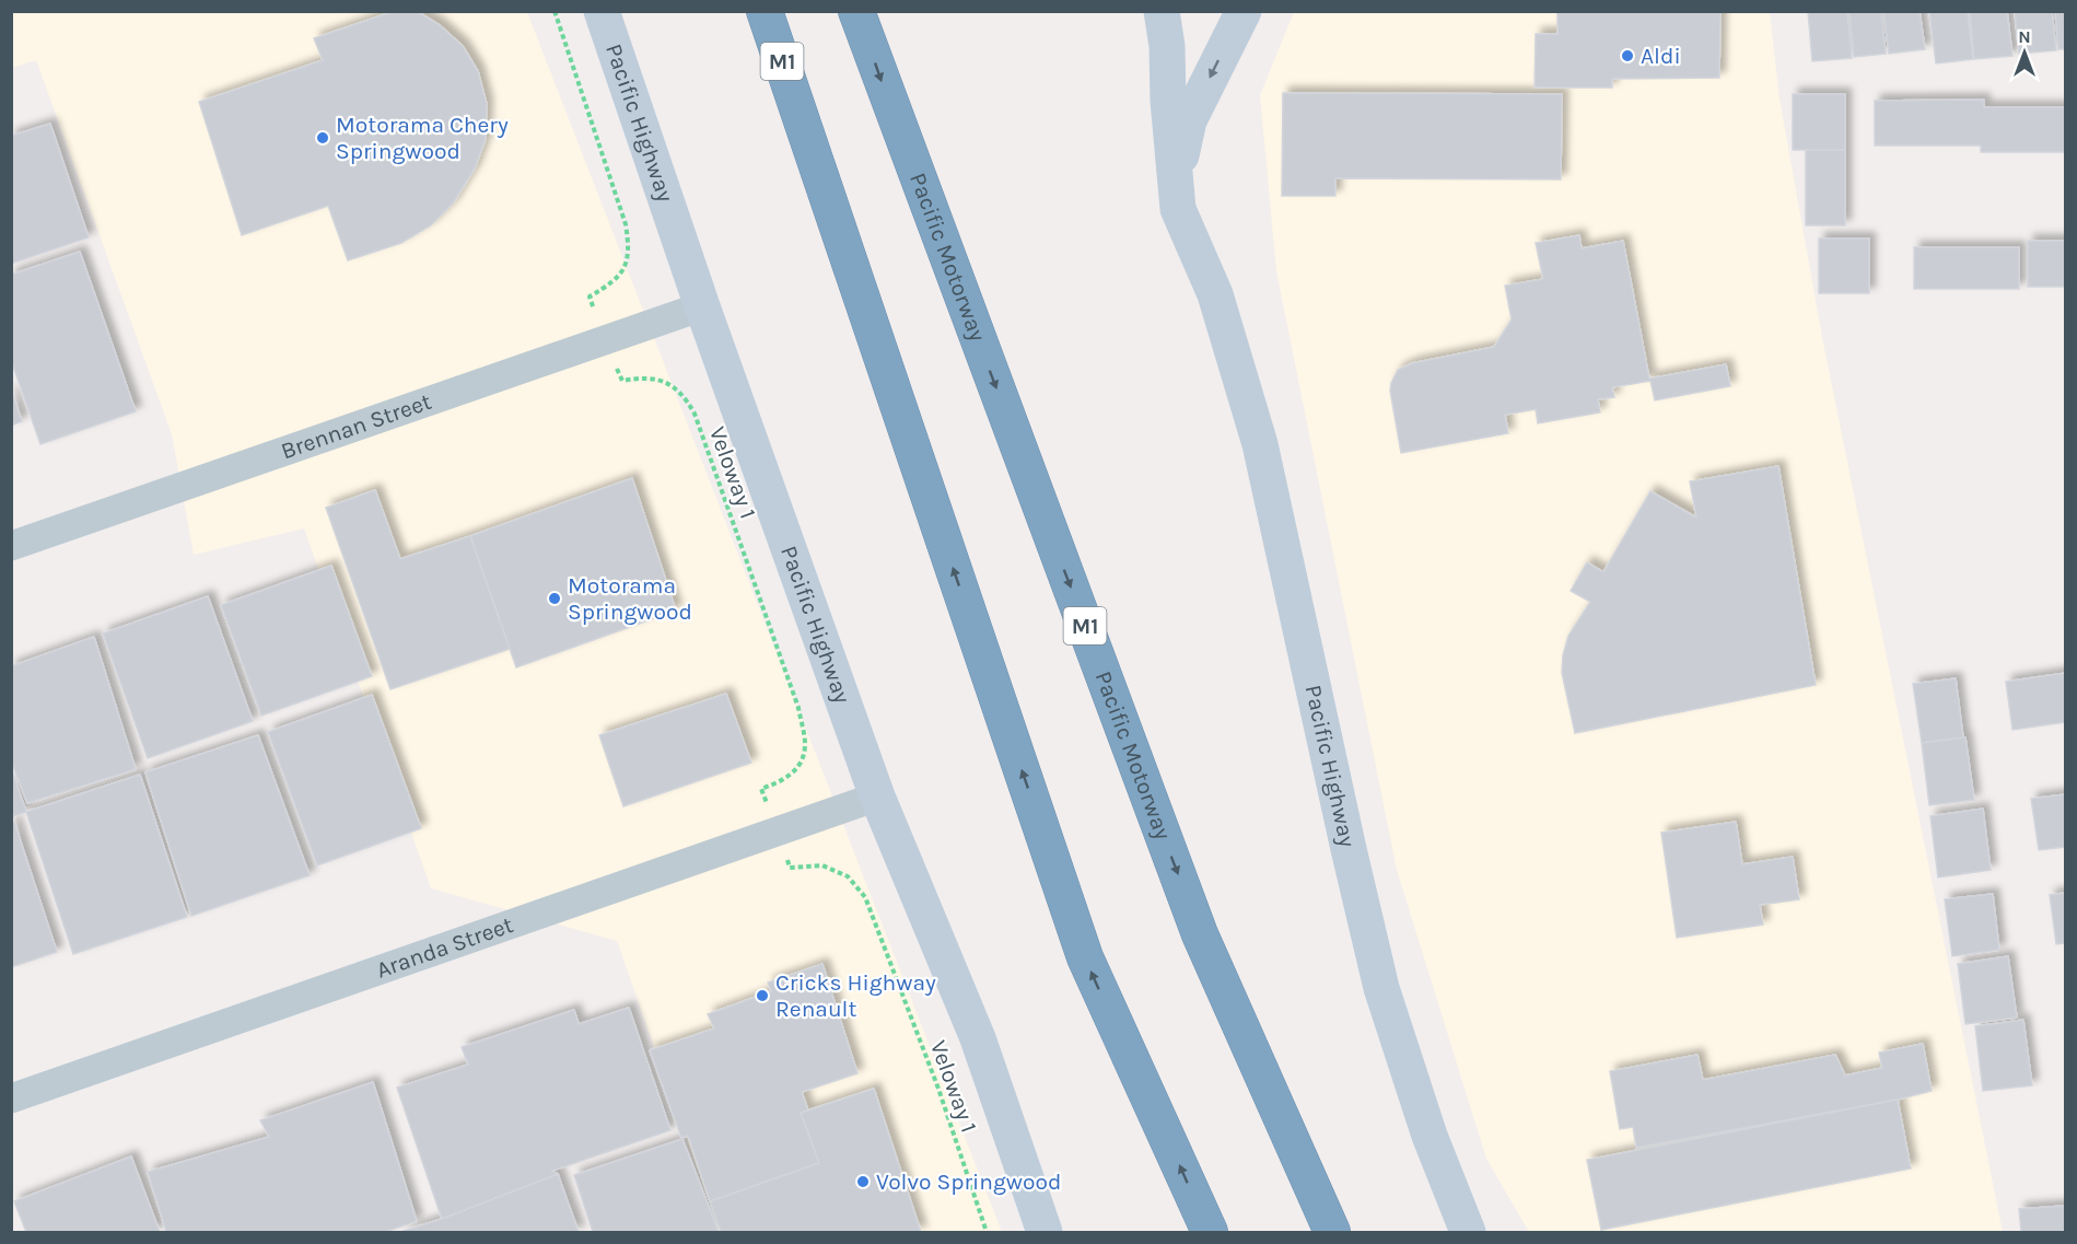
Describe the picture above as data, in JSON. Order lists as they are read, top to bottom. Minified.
{"streets":{"highway":["M1","Pacific Motorway"],"street":["Pacific Highway","Brennan Street","Aranda Street"],"path":["Veloway 1"]},"crossings":[["Pacific Highway","Brennan Street"],["Pacific Highway","Aranda Street"],["Brennan Street","Veloway 1"],["Veloway 1","Aranda Street"]],"places":["Aldi","Motorama Chery Springwood","Motorama Springwood","Cricks Highway Renault","Volvo Springwood"],"north":"top"}
